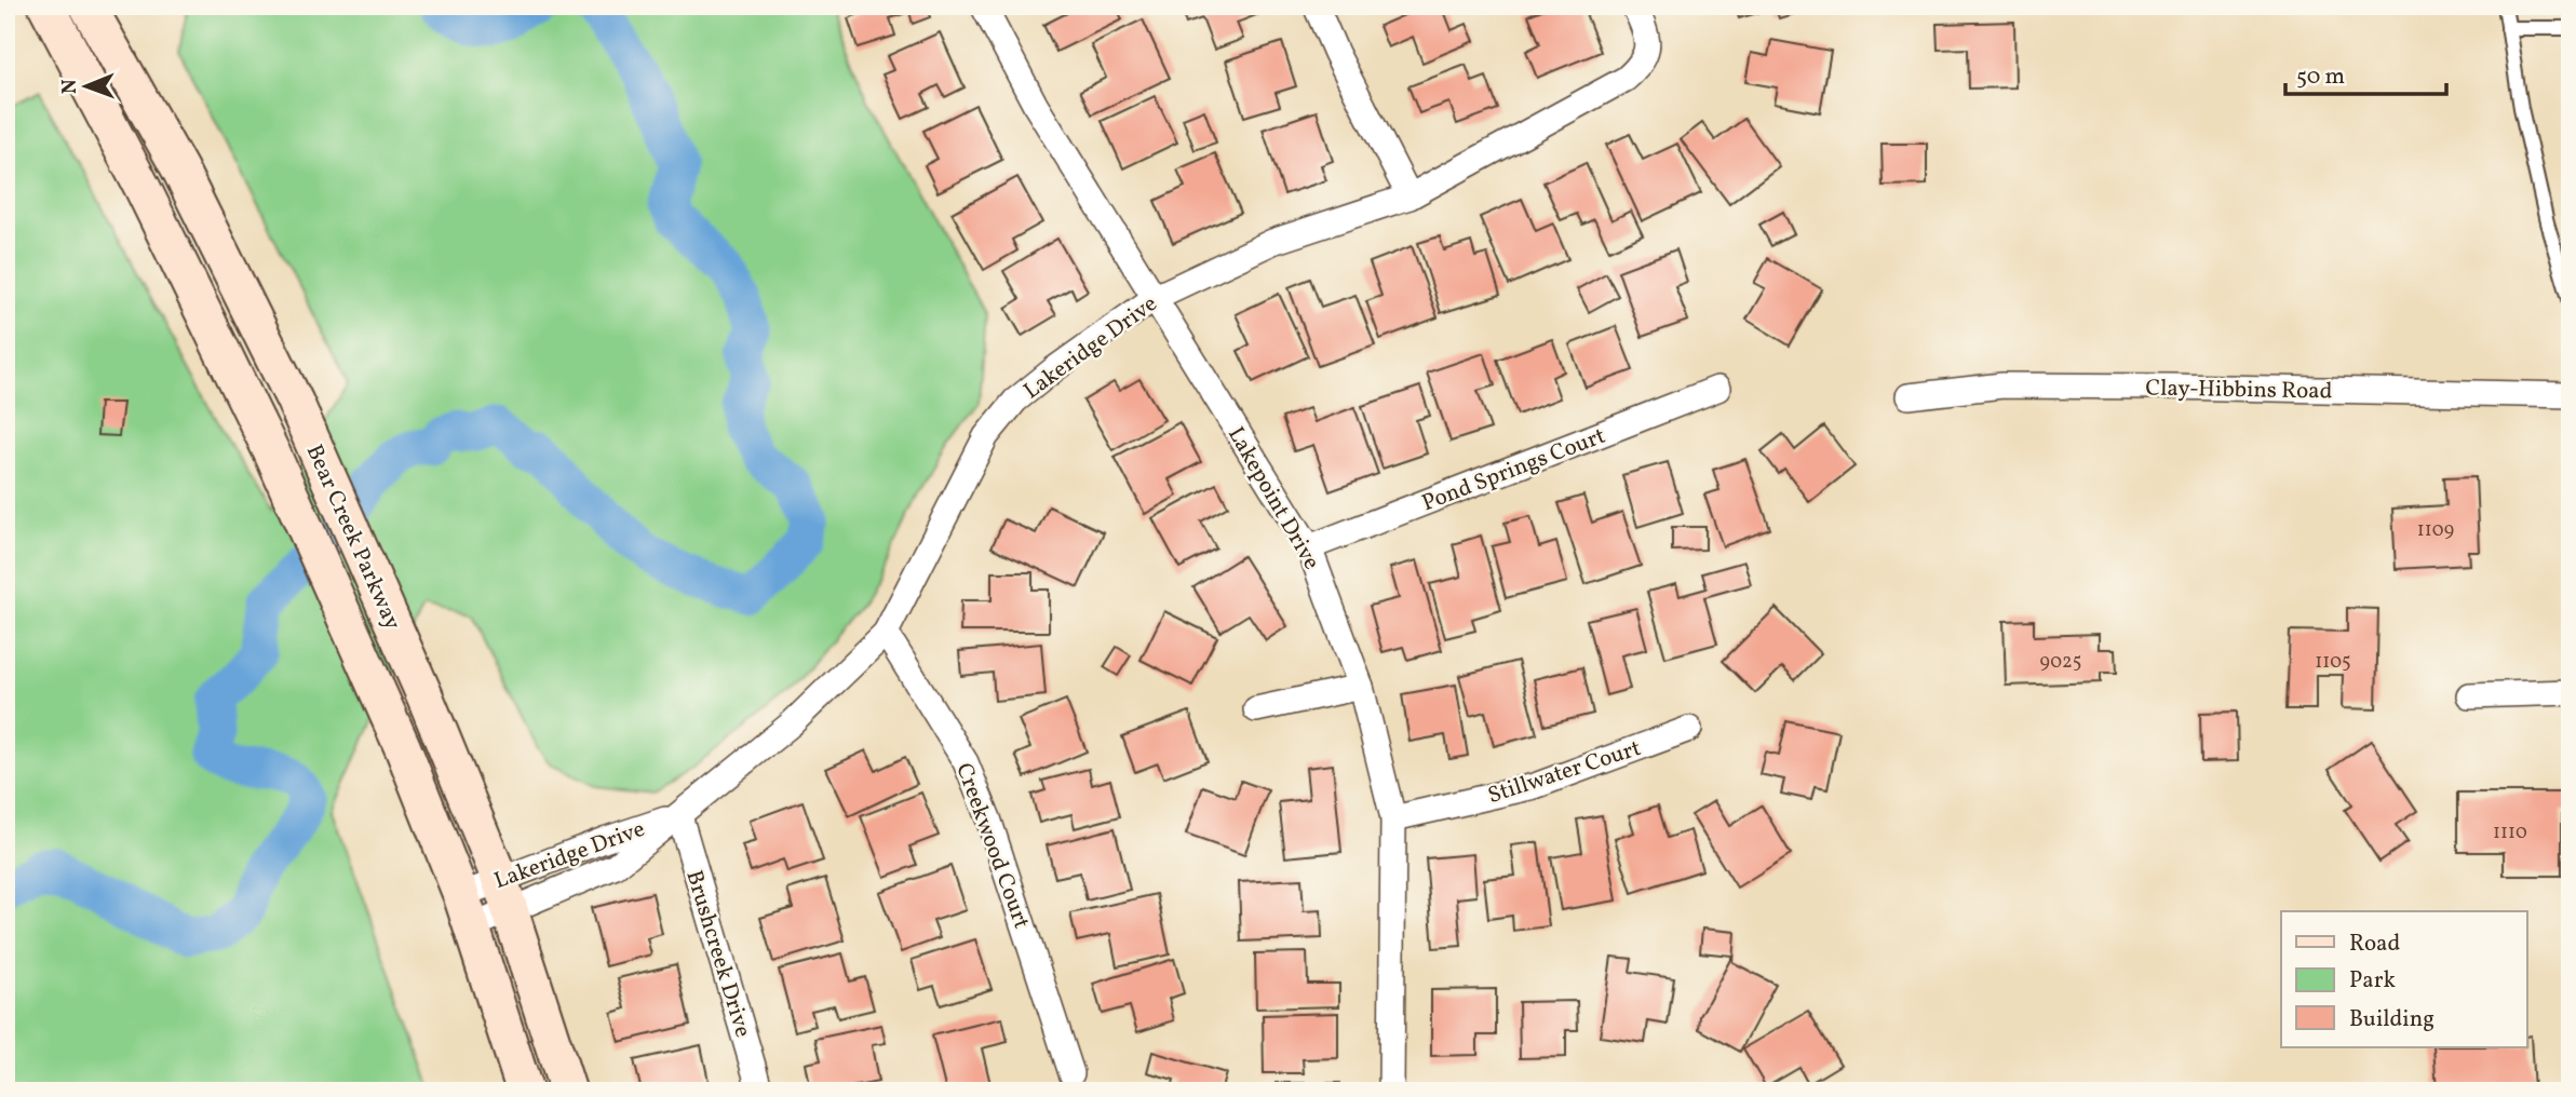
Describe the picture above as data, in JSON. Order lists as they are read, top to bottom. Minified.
{"streets":{"main road":["Bear Creek Parkway"],"street":["Lakeridge Drive","Clay-Hibbins Road","Pond Springs Court","Lakepoint Drive","Stillwater Court","Creekwood Court","Brushcreek Drive"]},"crossings":[["Lakeridge Drive","Lakepoint Drive"],["Lakeridge Drive","Bear Creek Parkway"],["Lakeridge Drive","Creekwood Court"],["Lakeridge Drive","Brushcreek Drive"],["Pond Springs Court","Lakepoint Drive"],["Lakepoint Drive","Stillwater Court"]],"house_numbers":["1109","9025","1105","1110"],"legend":["Road","Park","Building"],"scale_bar":"50 m","north":"left"}
